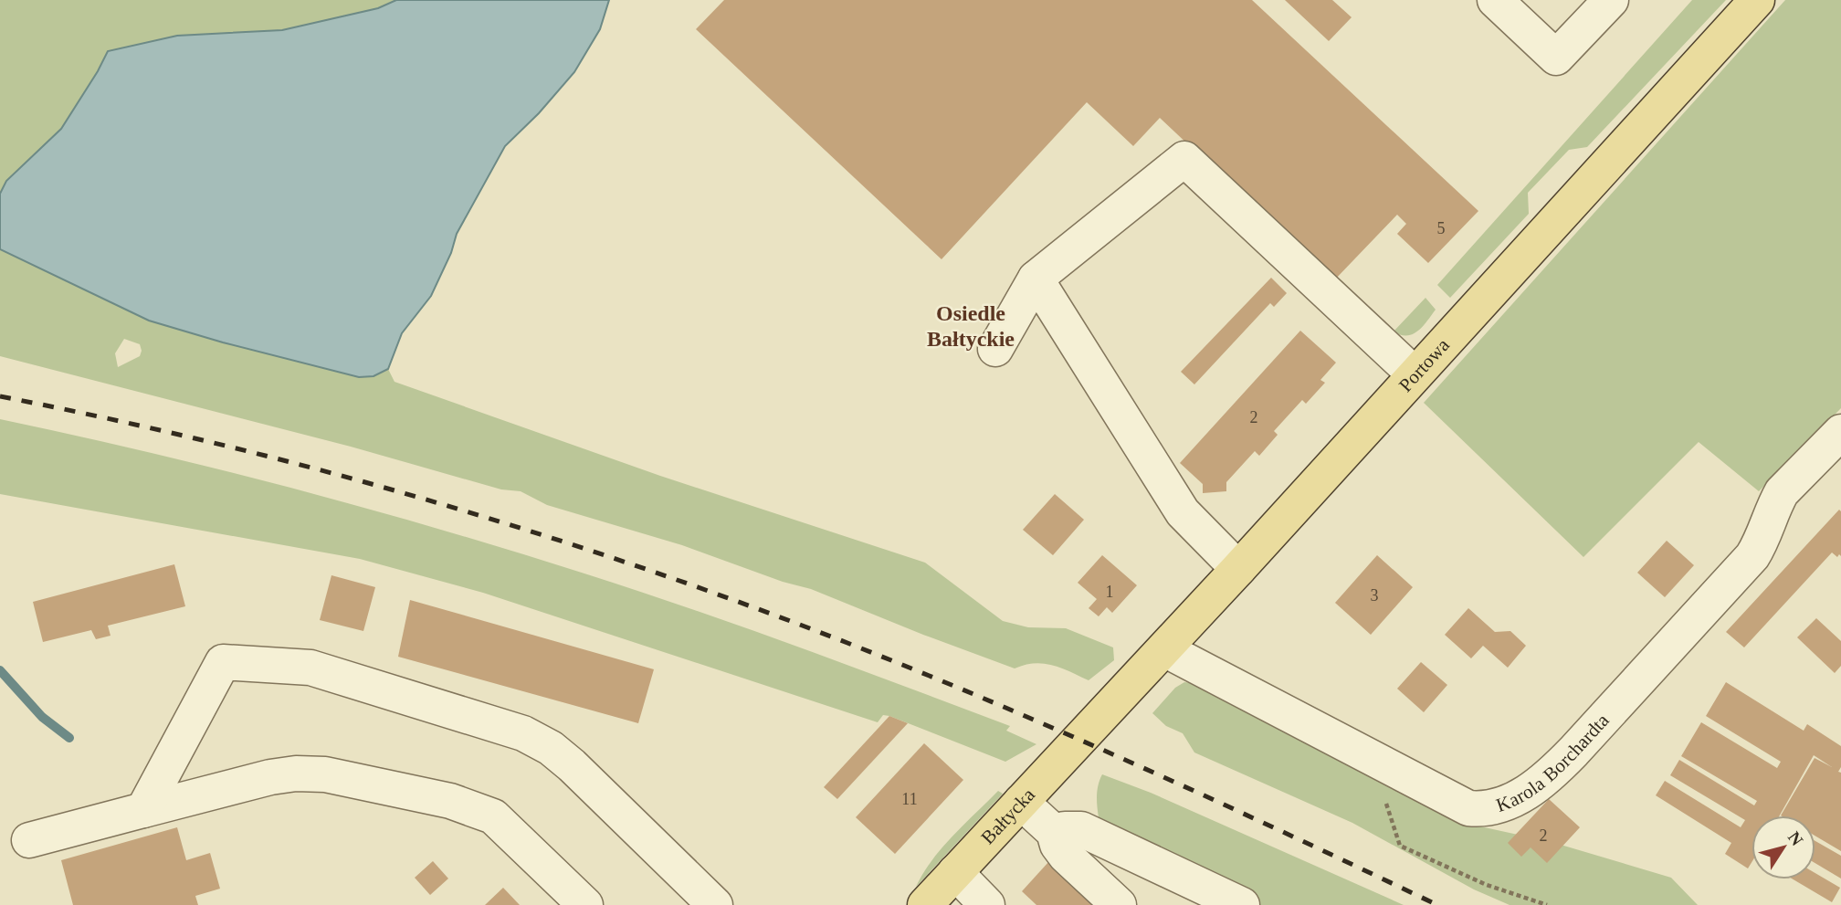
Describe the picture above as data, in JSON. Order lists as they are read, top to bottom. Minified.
{"streets":{"main road":["Portowa","Bałtycka"],"street":["Karola Borchardta"]},"crossings":[["Portowa","Karola Borchardta"],["Portowa","Bałtycka"]],"districts":["Osiedle Bałtyckie"],"house_numbers":["5","2","1","3","11","2"],"north":"top right"}
